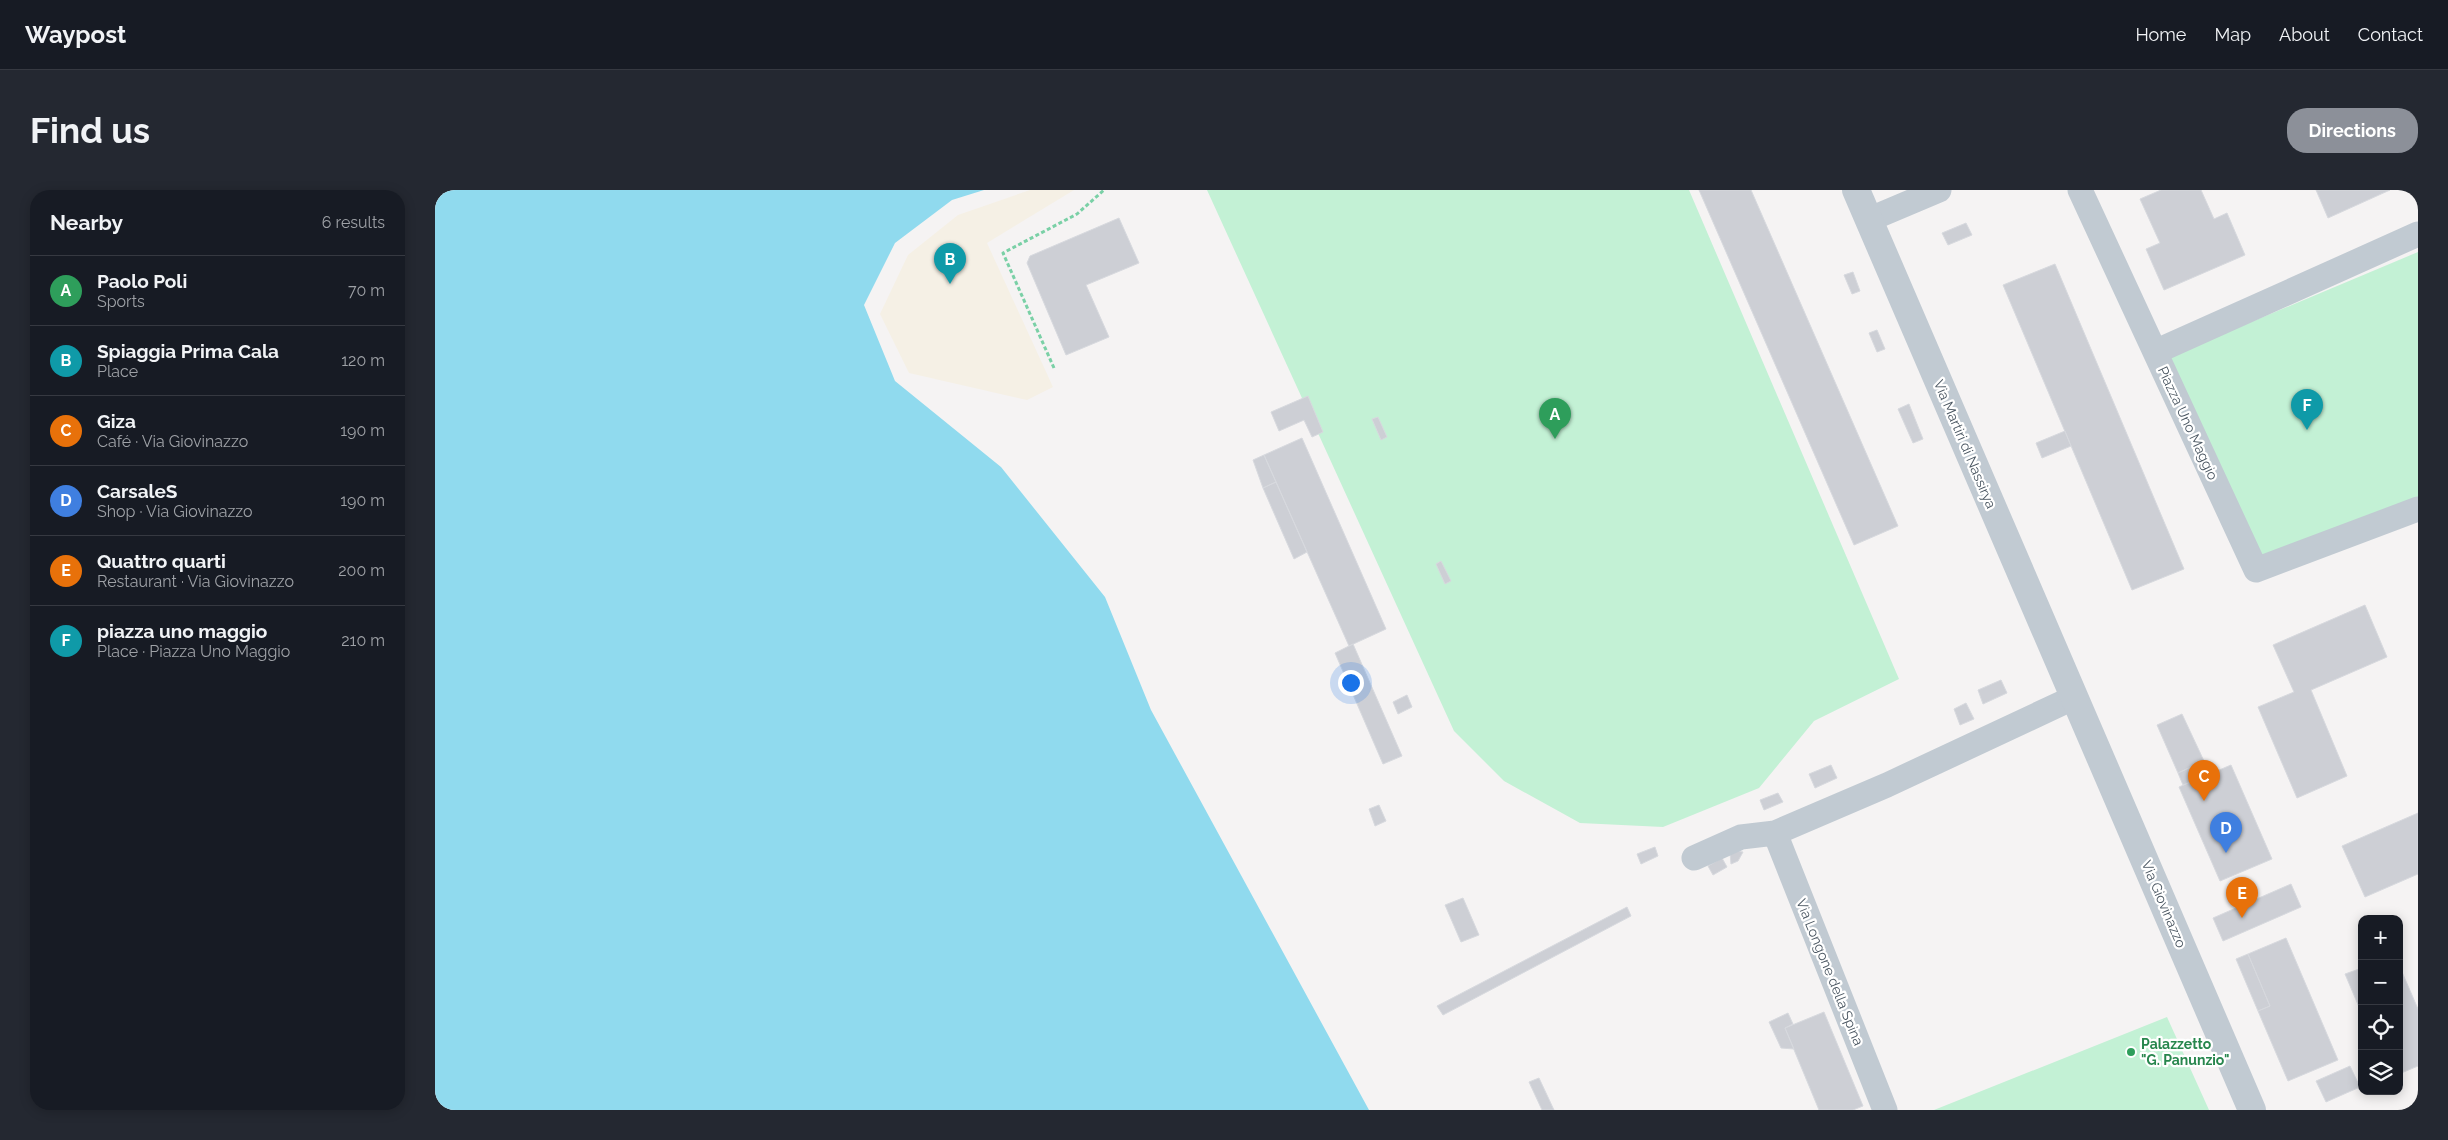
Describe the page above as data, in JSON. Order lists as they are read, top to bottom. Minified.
{"streets":{"street":["Piazza Uno Maggio","Via Martiri di Nassirya","Via Giovinazzo","Via Longone della Spina"]},"crossings":[["Via Martiri di Nassirya","Via Giovinazzo"]],"places":["Palazzetto \"G. Panunzio\""],"page":{"header":"Waypost","nav":["Home","Map","About","Contact"],"buttons":"Directions","title":"Find us","heading":["Nearby","6 results"],"pins":["B","F","A","C","D","E"],"list":[{"mark":"A","name":"Paolo Poli","note":"Sports","value":"70 m"},{"mark":"B","name":"Spiaggia Prima Cala","note":"Place","value":"120 m"},{"mark":"C","name":"Giza","note":"Café · Via Giovinazzo","value":"190 m"},{"mark":"D","name":"CarsaleS","note":"Shop · Via Giovinazzo","value":"190 m"},{"mark":"E","name":"Quattro quarti","note":"Restaurant · Via Giovinazzo","value":"200 m"},{"mark":"F","name":"piazza uno maggio","note":"Place · Piazza Uno Maggio","value":"210 m"}],"map_buttons":["+","−"]}}
